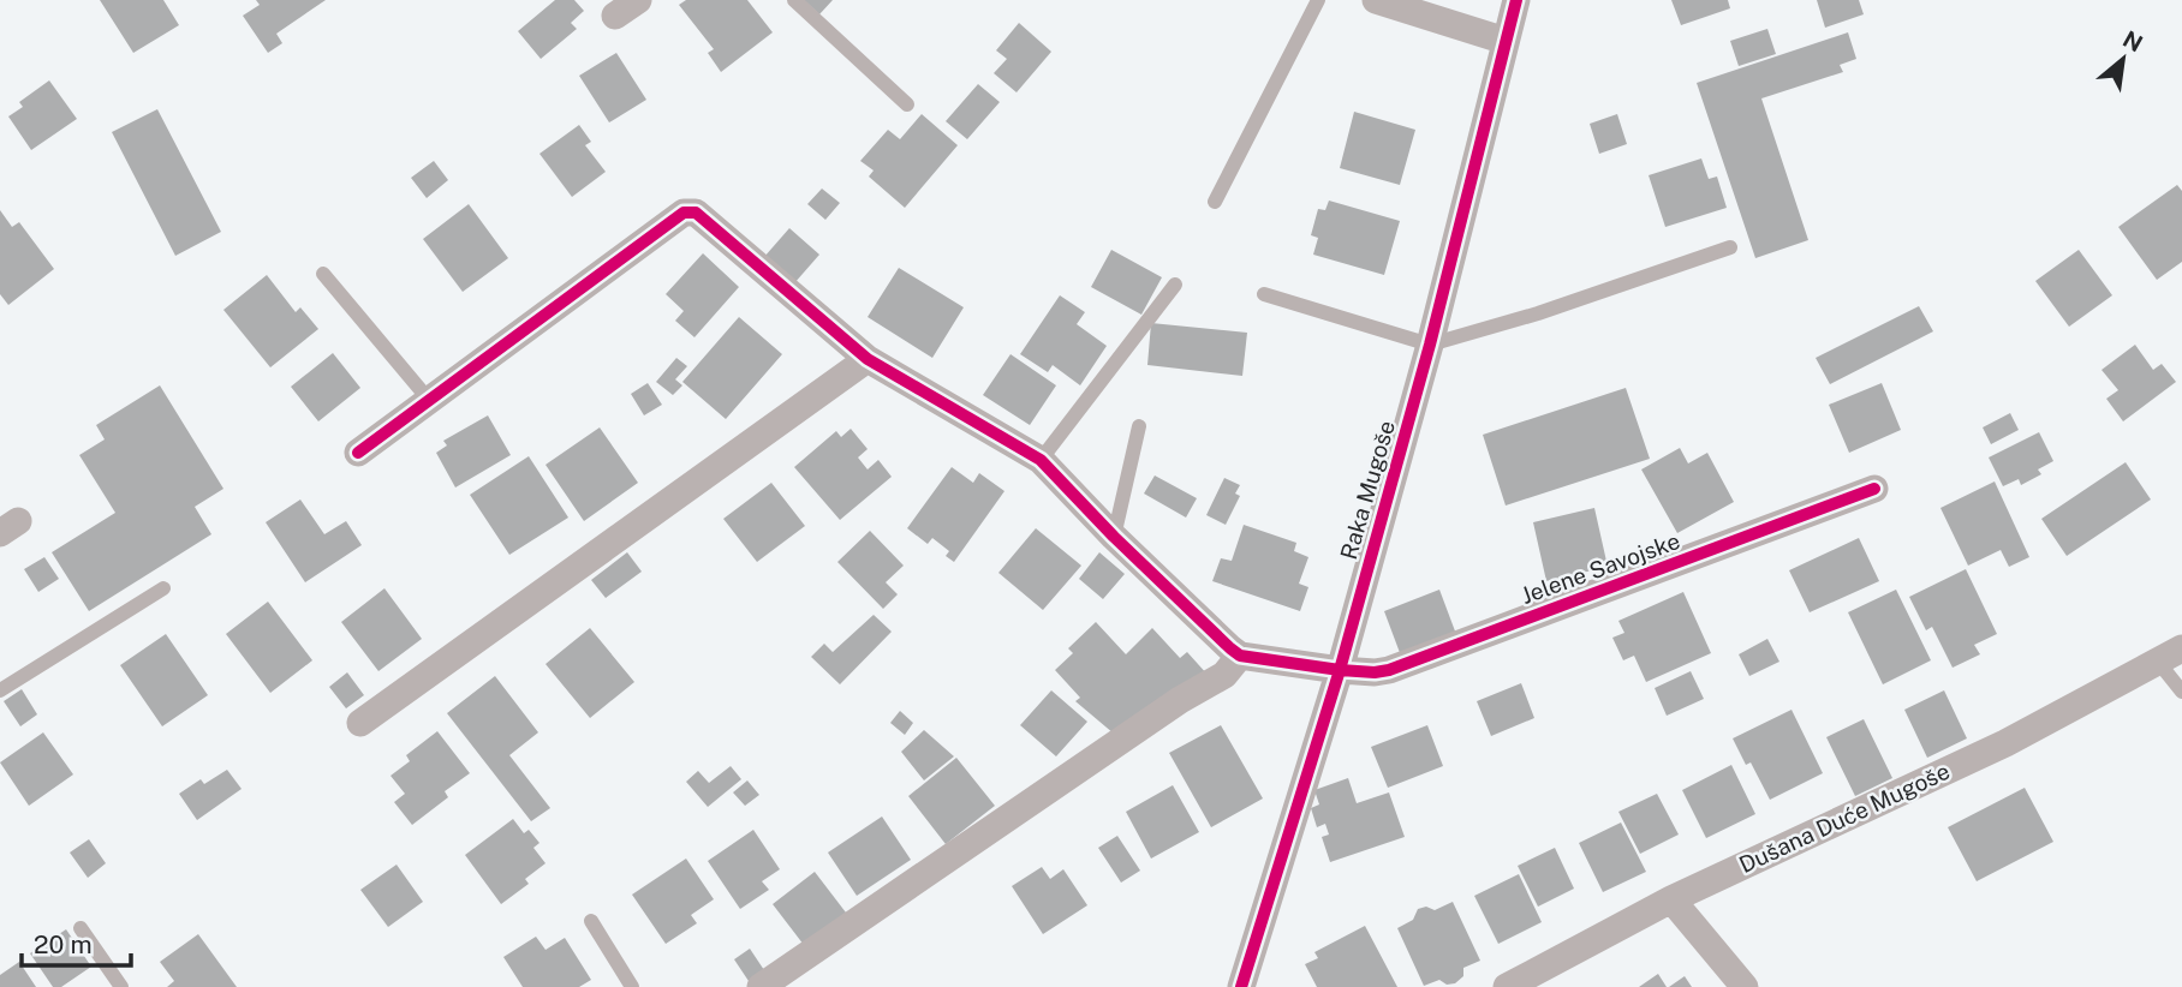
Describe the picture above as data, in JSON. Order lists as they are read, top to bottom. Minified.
{"streets":{"street":["Raka Mugoše","Jelene Savojske","Dušana Duće Mugoše"]},"crossings":[["Raka Mugoše","Jelene Savojske"]],"scale_bar":"20 m","north":"top right"}
